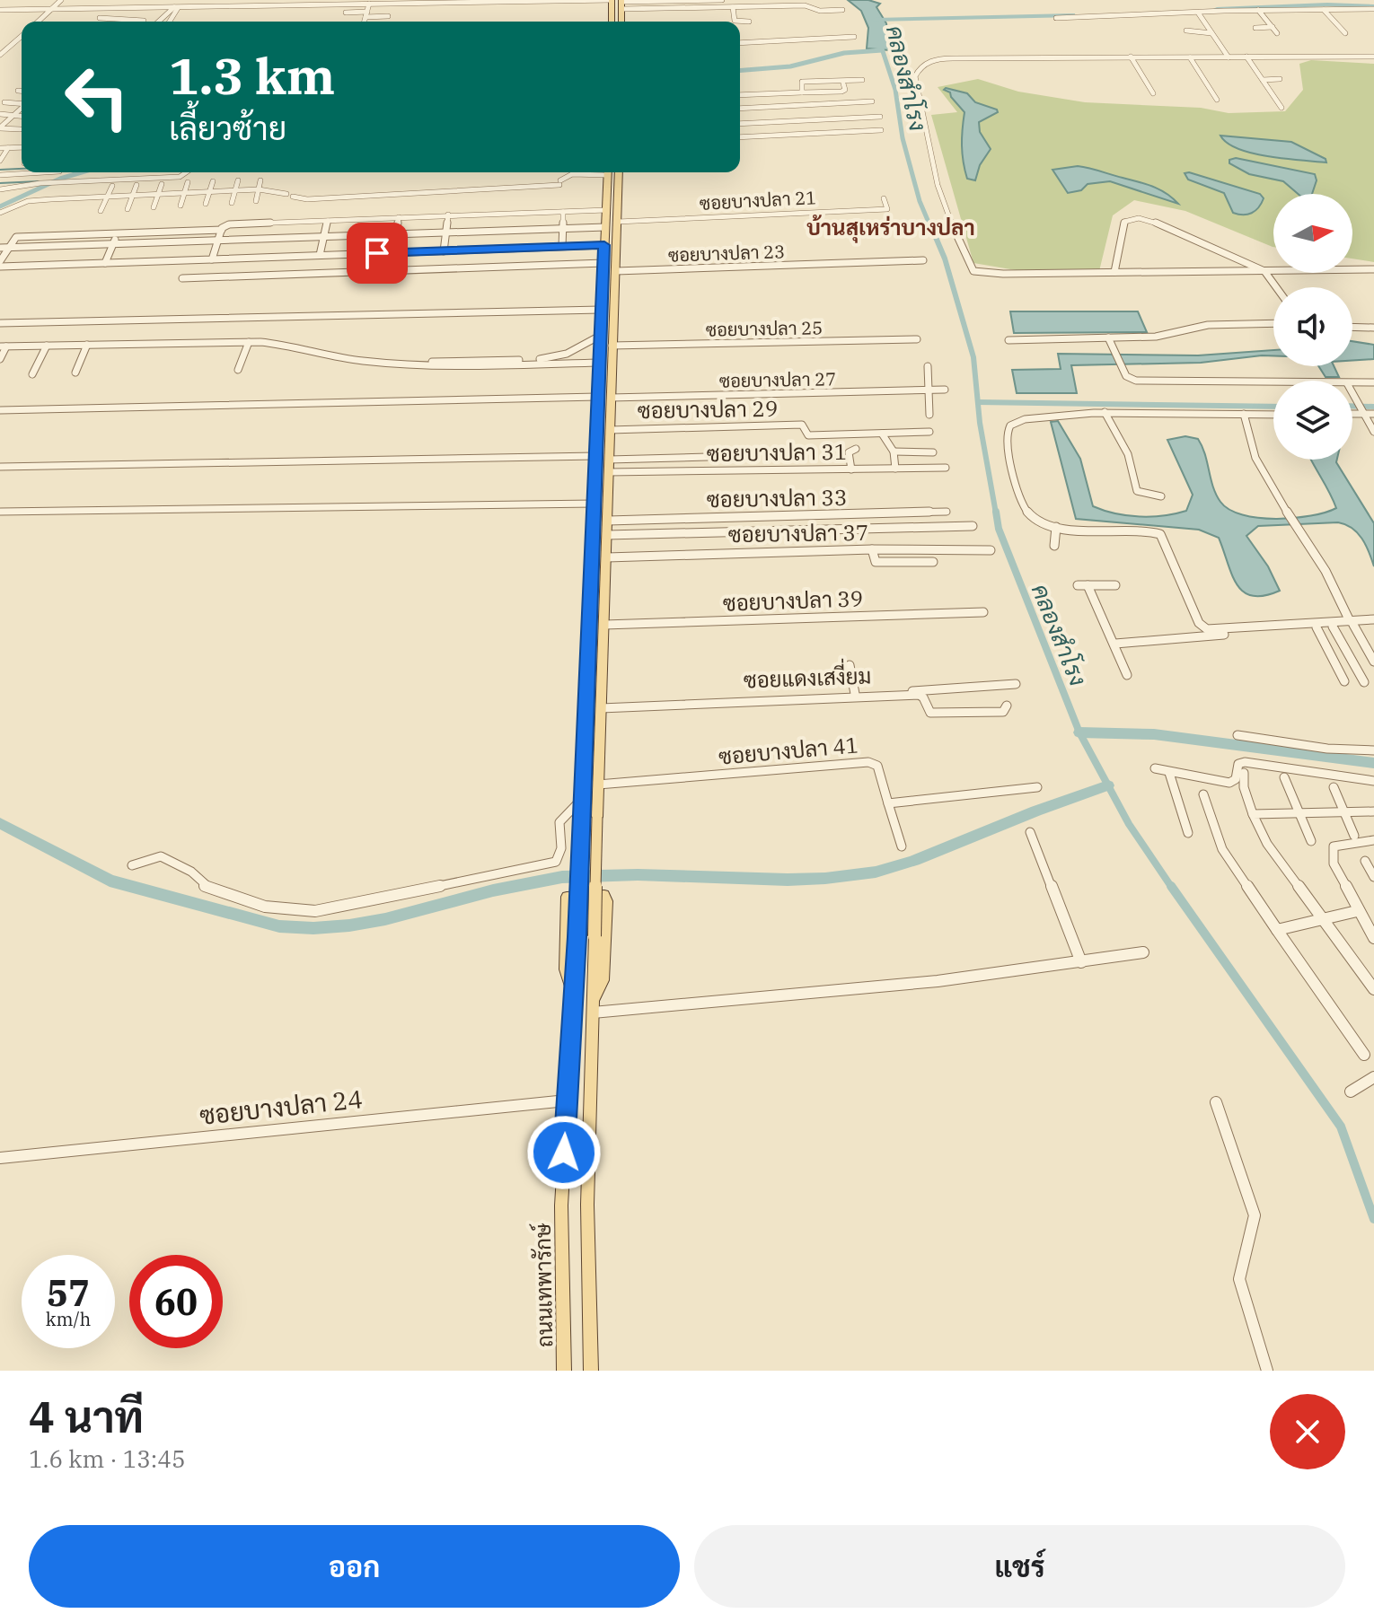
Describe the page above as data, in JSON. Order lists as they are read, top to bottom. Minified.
{"streets":{"main road":["ถนนเทพารักษ์"],"street":["ซอยบางปลา 21","ซอยบางปลา 23","ซอยบางปลา 25","ซอยบางปลา 27","ซอยบางปลา 29","ซอยบางปลา 31","ซอยบางปลา 33","ซอยบางปลา 37","ซอยบางปลา 39","ซอยแดงเสงี่ยม","ซอยบางปลา 41","ซอยบางปลา 24"]},"crossings":[["ซอยบางปลา 24","ถนนเทพารักษ์"]],"districts":["บ้านสุเหร่าบางปลา"],"water":["คลองสำโรง"],"north":"right","page":{"turn":["1.3 km","เลี้ยวซ้าย"],"speed":"57 km/h","limit":"60","heading":["4 นาที","1.6 km · 13:45"],"buttons":["ออก","แชร์"]}}
